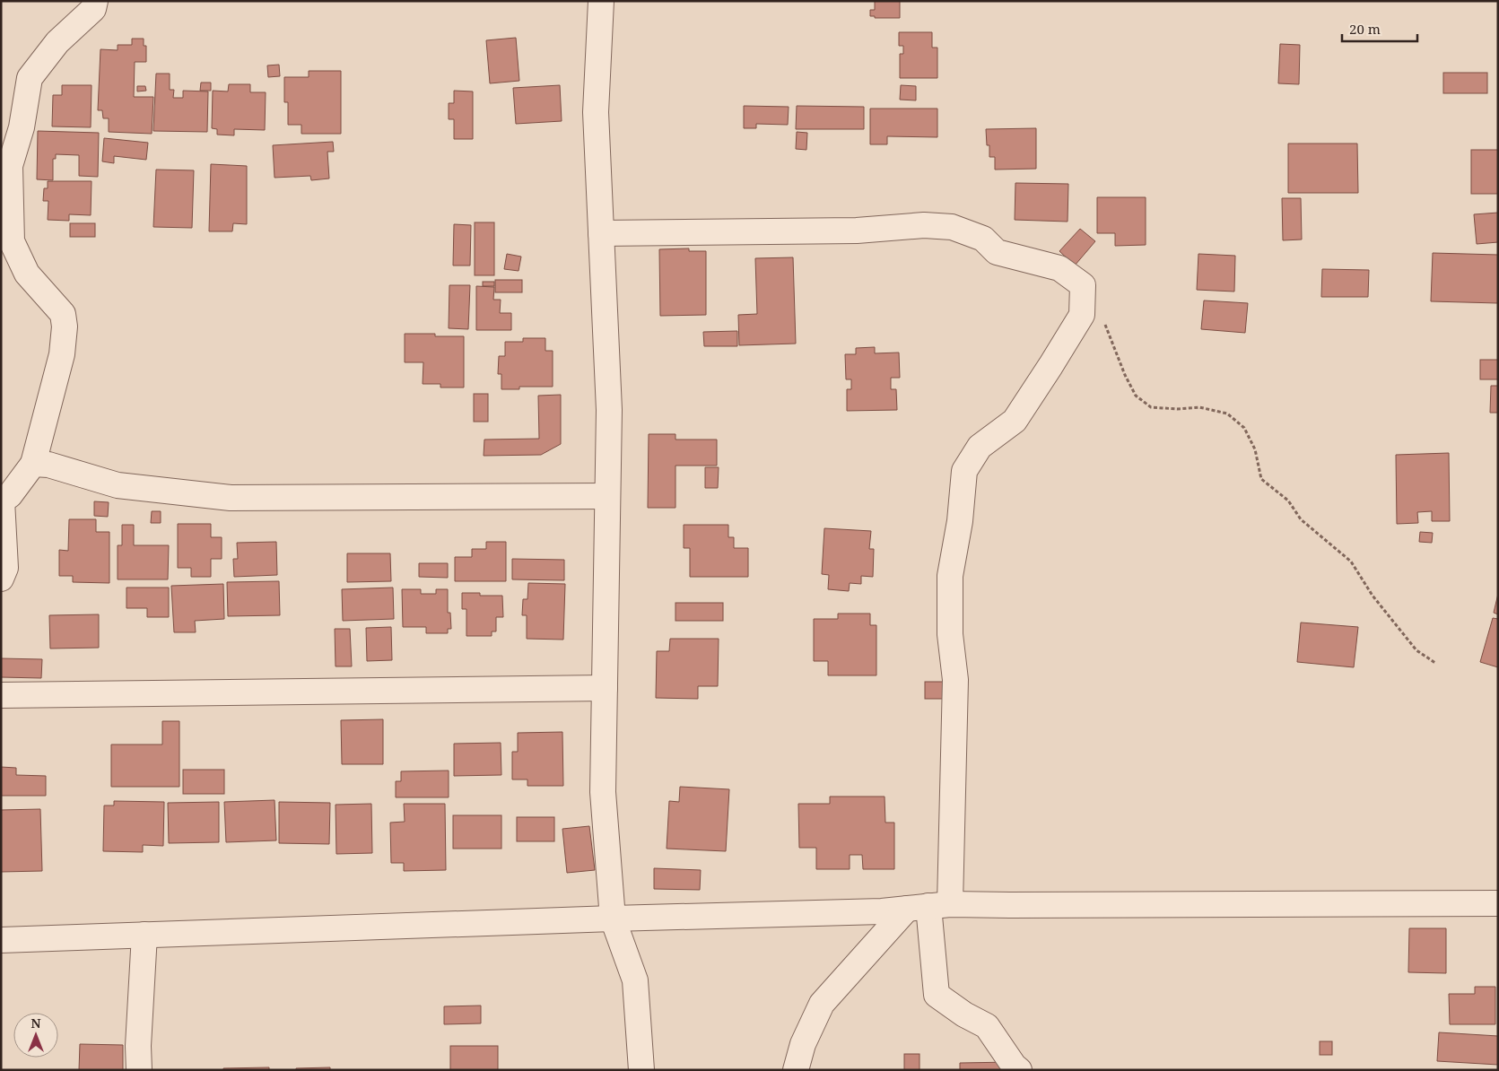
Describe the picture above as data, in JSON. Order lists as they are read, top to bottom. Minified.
{"scale_bar":"20 m","north":"top"}
